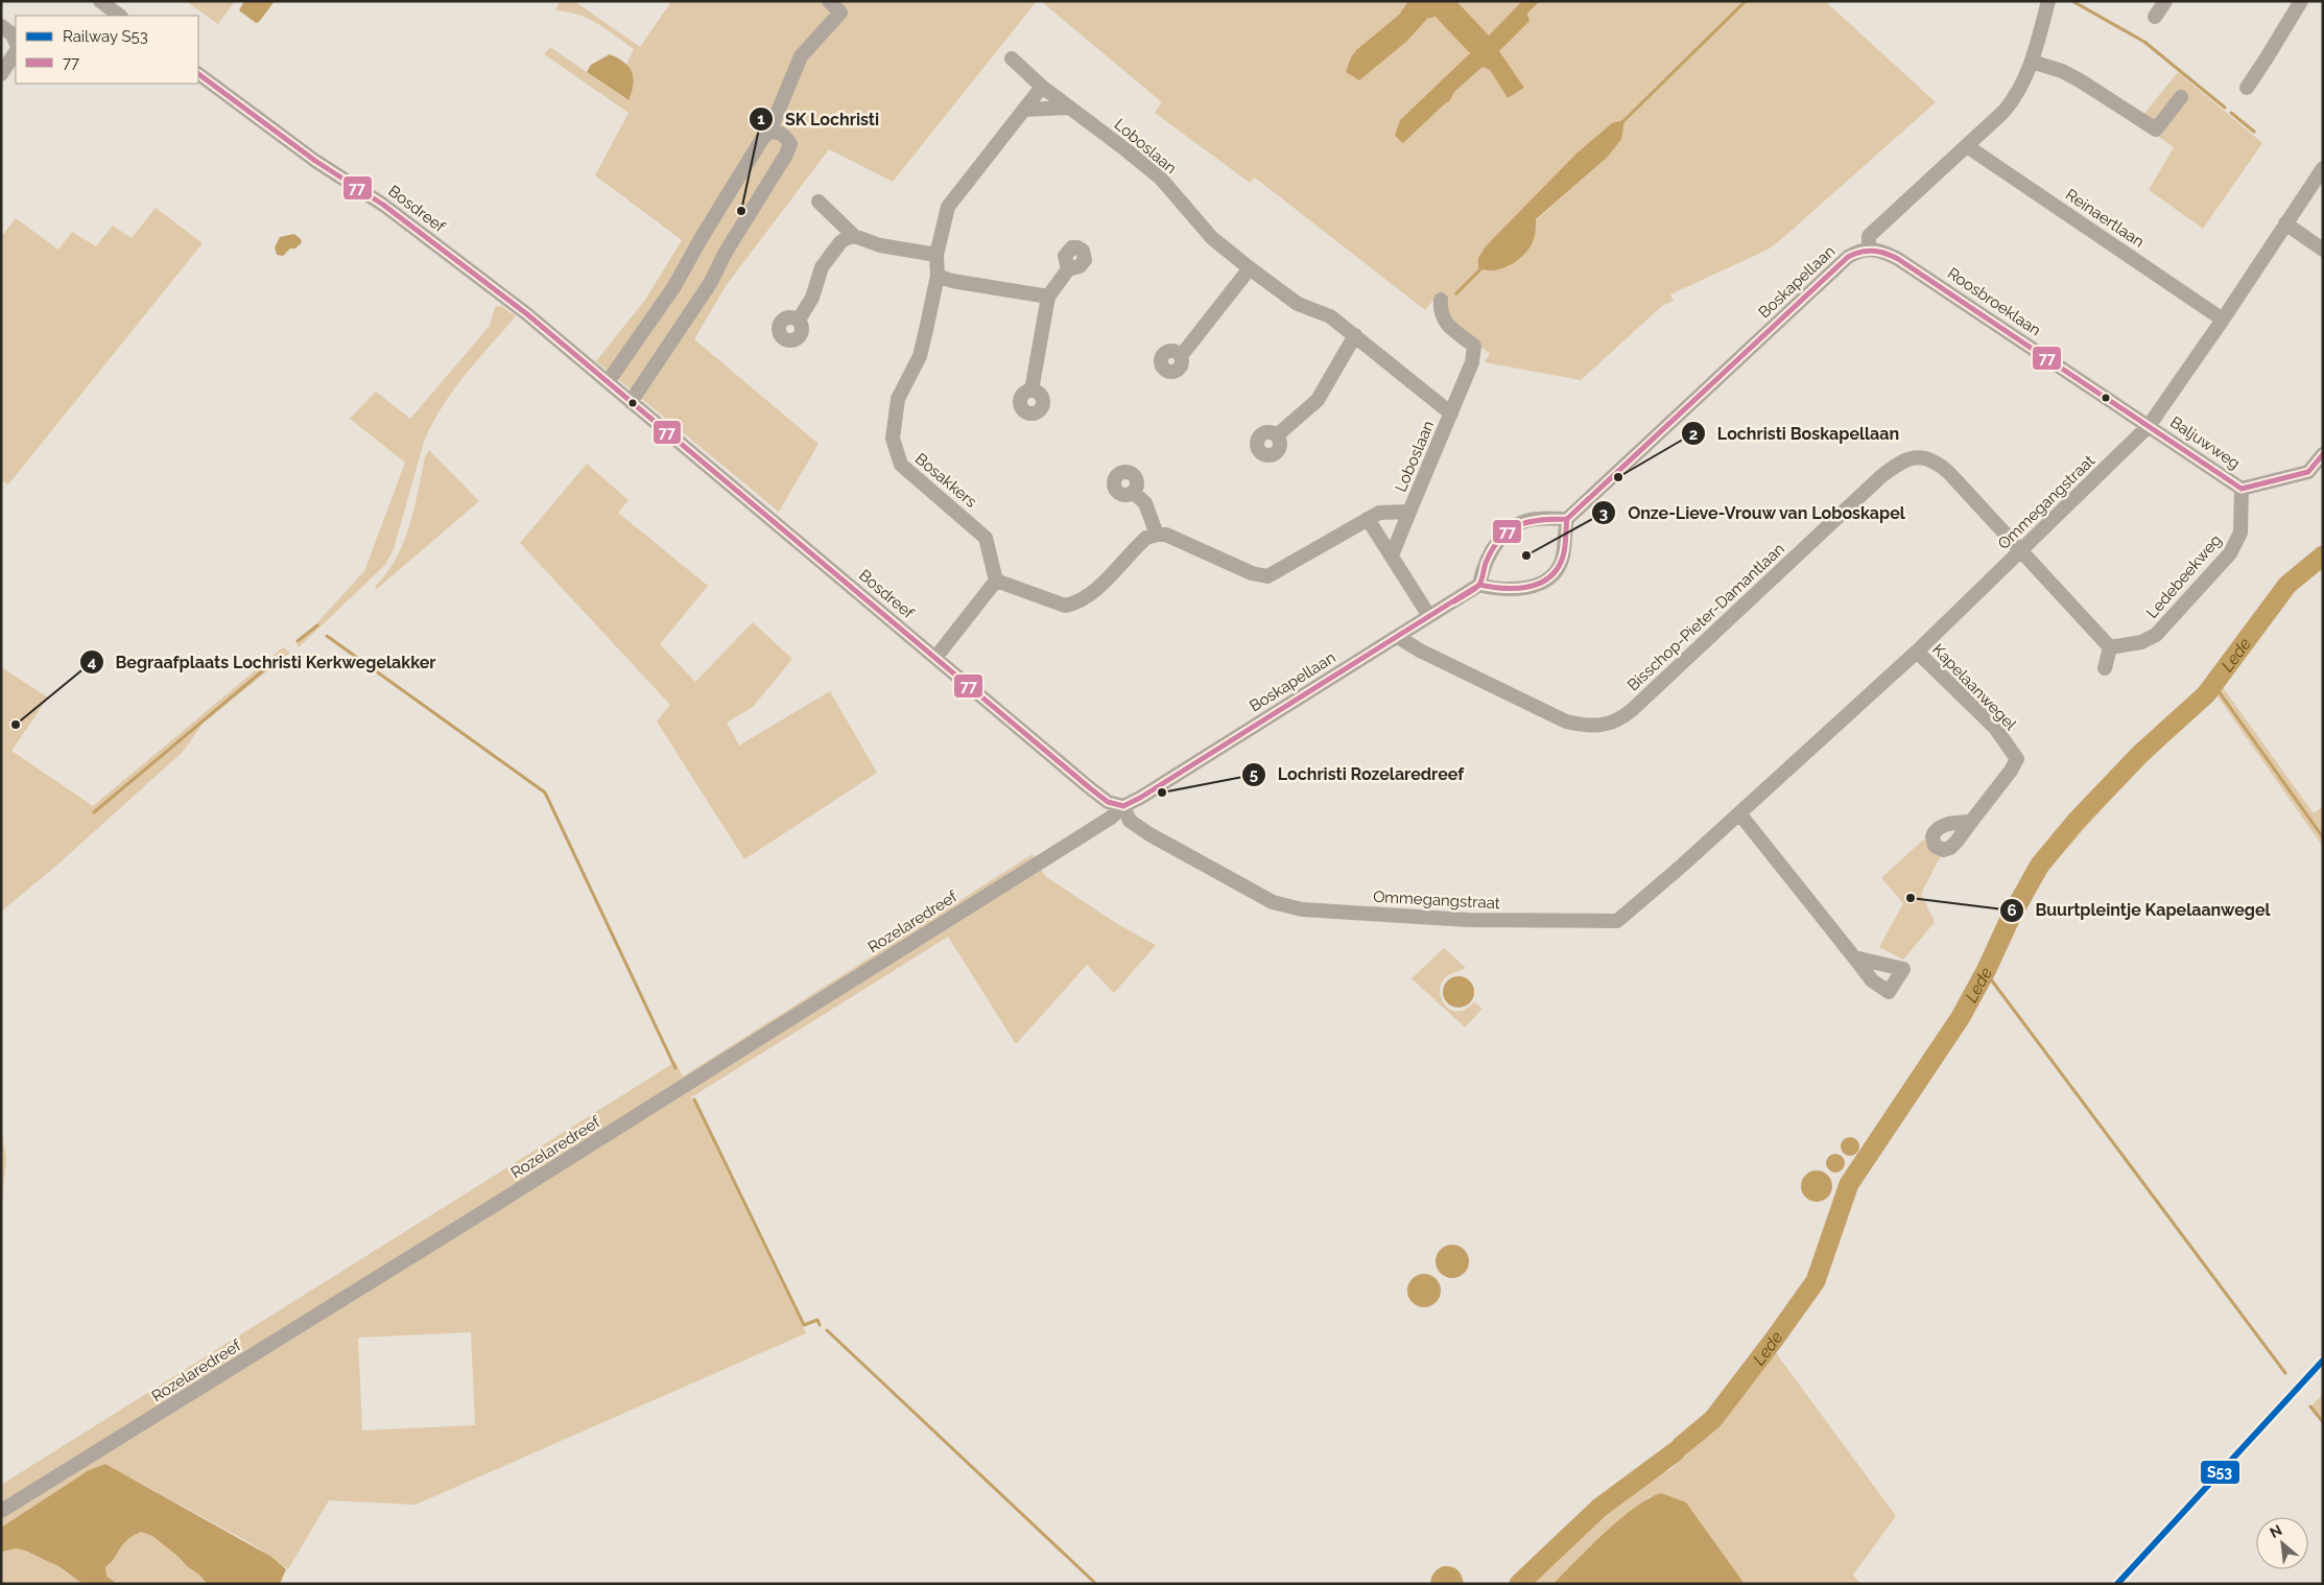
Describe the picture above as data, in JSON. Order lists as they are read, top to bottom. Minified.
{"streets":{"street":["Loboslaan","Bosdreef","Reinaertlaan","Boskapellaan","Roosbroeklaan","Baljuwweg","Bosakkers","Ommegangstraat","Ledebeekweg","Bisschop-Pieter-Damantlaan","Kapelaanwegel","Rozelaredreef"]},"crossings":[["Loboslaan","Bosakkers"],["Bosdreef","Boskapellaan"],["Bosdreef","Ommegangstraat"],["Bosdreef","Rozelaredreef"],["Reinaertlaan","Ommegangstraat"],["Boskapellaan","Roosbroeklaan"],["Boskapellaan","Ommegangstraat"],["Boskapellaan","Bisschop-Pieter-Damantlaan"],["Boskapellaan","Rozelaredreef"],["Roosbroeklaan","Baljuwweg"],["Roosbroeklaan","Ommegangstraat"],["Baljuwweg","Ommegangstraat"],["Baljuwweg","Ledebeekweg"],["Ommegangstraat","Bisschop-Pieter-Damantlaan"],["Ommegangstraat","Kapelaanwegel"],["Ommegangstraat","Rozelaredreef"]],"water":["Lede"],"places":["SK Lochristi","Lochristi Boskapellaan","Onze-Lieve-Vrouw van Loboskapel","Begraafplaats Lochristi Kerkwegelakker","Lochristi Rozelaredreef","Buurtpleintje Kapelaanwegel"],"lines":["transit line 77","rail line S53"],"legend":["Railway S53","77"],"north":"top left"}
